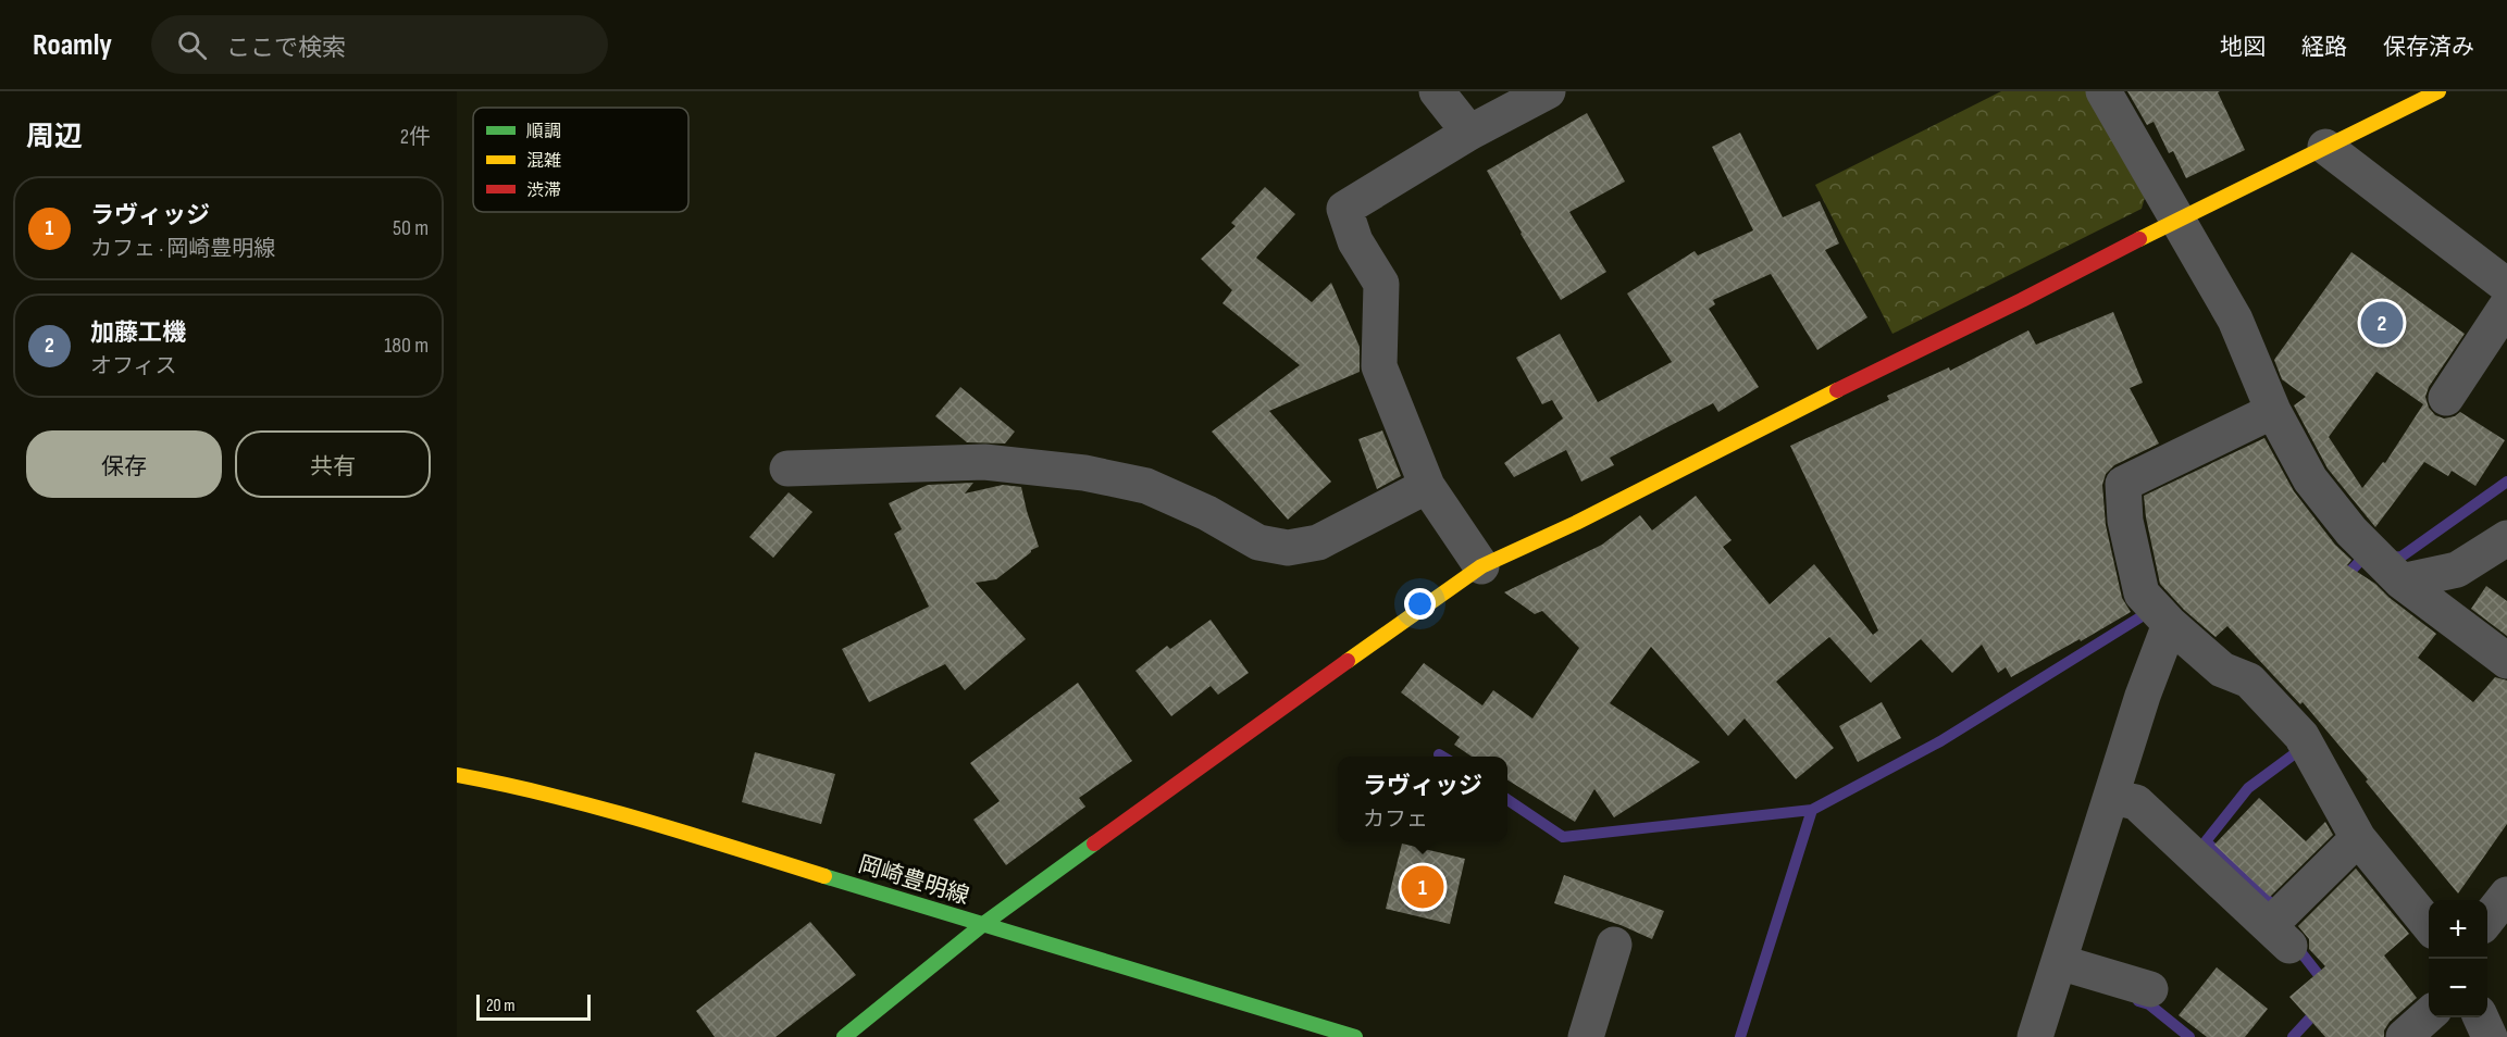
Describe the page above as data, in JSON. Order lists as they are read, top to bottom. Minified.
{"streets":{"street":["岡崎豊明線"]},"legend":["順調","混雑","渋滞"],"scale_bar":"20 m","page":{"header":"Roamly","search":"ここで検索","nav":["地図","経路","保存済み"],"heading":["周辺","2件"],"list":[{"mark":"1","name":"ラヴィッジ","note":"カフェ · 岡崎豊明線","value":"50 m"},{"mark":"2","name":"加藤工機","note":"オフィス","value":"180 m"}],"pins":["2","1"],"buttons":["保存","共有"],"popup":["ラヴィッジ","カフェ"],"map_buttons":["+","−"],"scale":"20 m"}}
